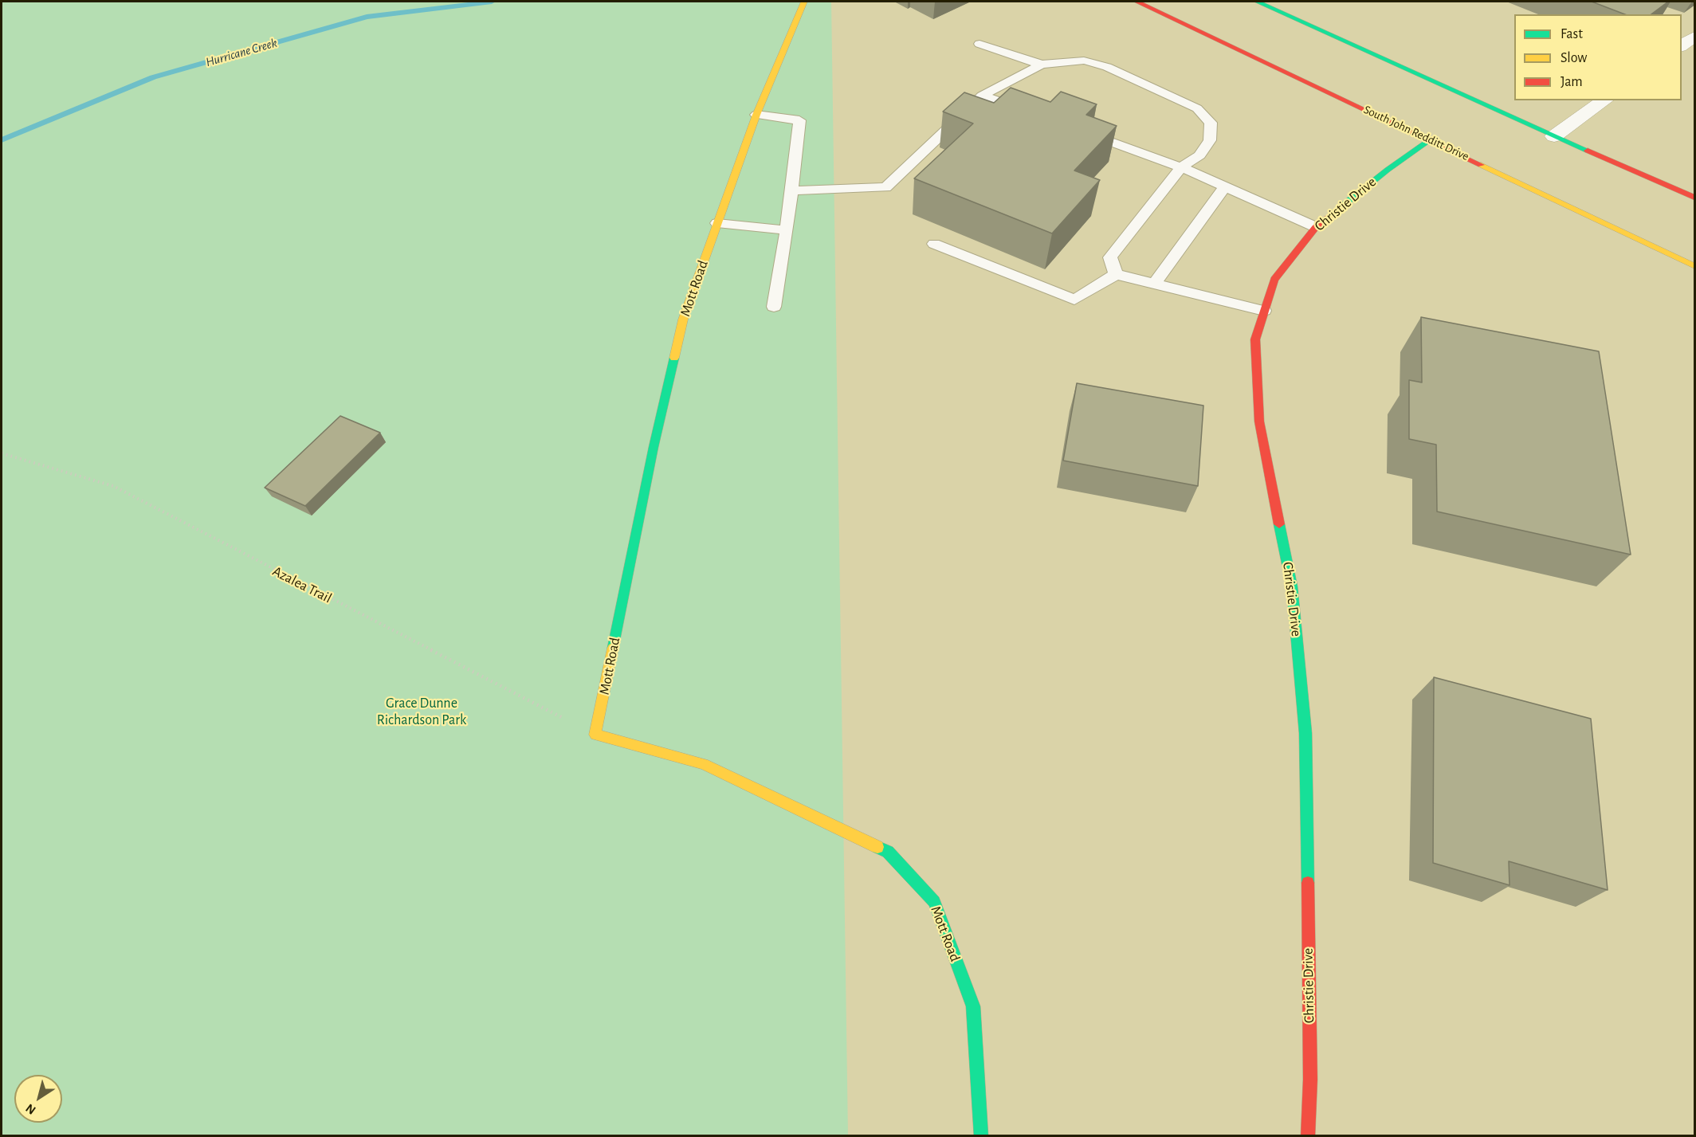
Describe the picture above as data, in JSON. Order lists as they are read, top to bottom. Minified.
{"streets":{"main road":["South John Redditt Drive","Christie Drive","Mott Road"],"path":["Azalea Trail"]},"crossings":[["South John Redditt Drive","Christie Drive"],["Mott Road","Azalea Trail"]],"water":["Hurricane Creek"],"parks":["Grace Dunne Richardson Park"],"legend":["Fast","Slow","Jam"],"north":"bottom left"}
